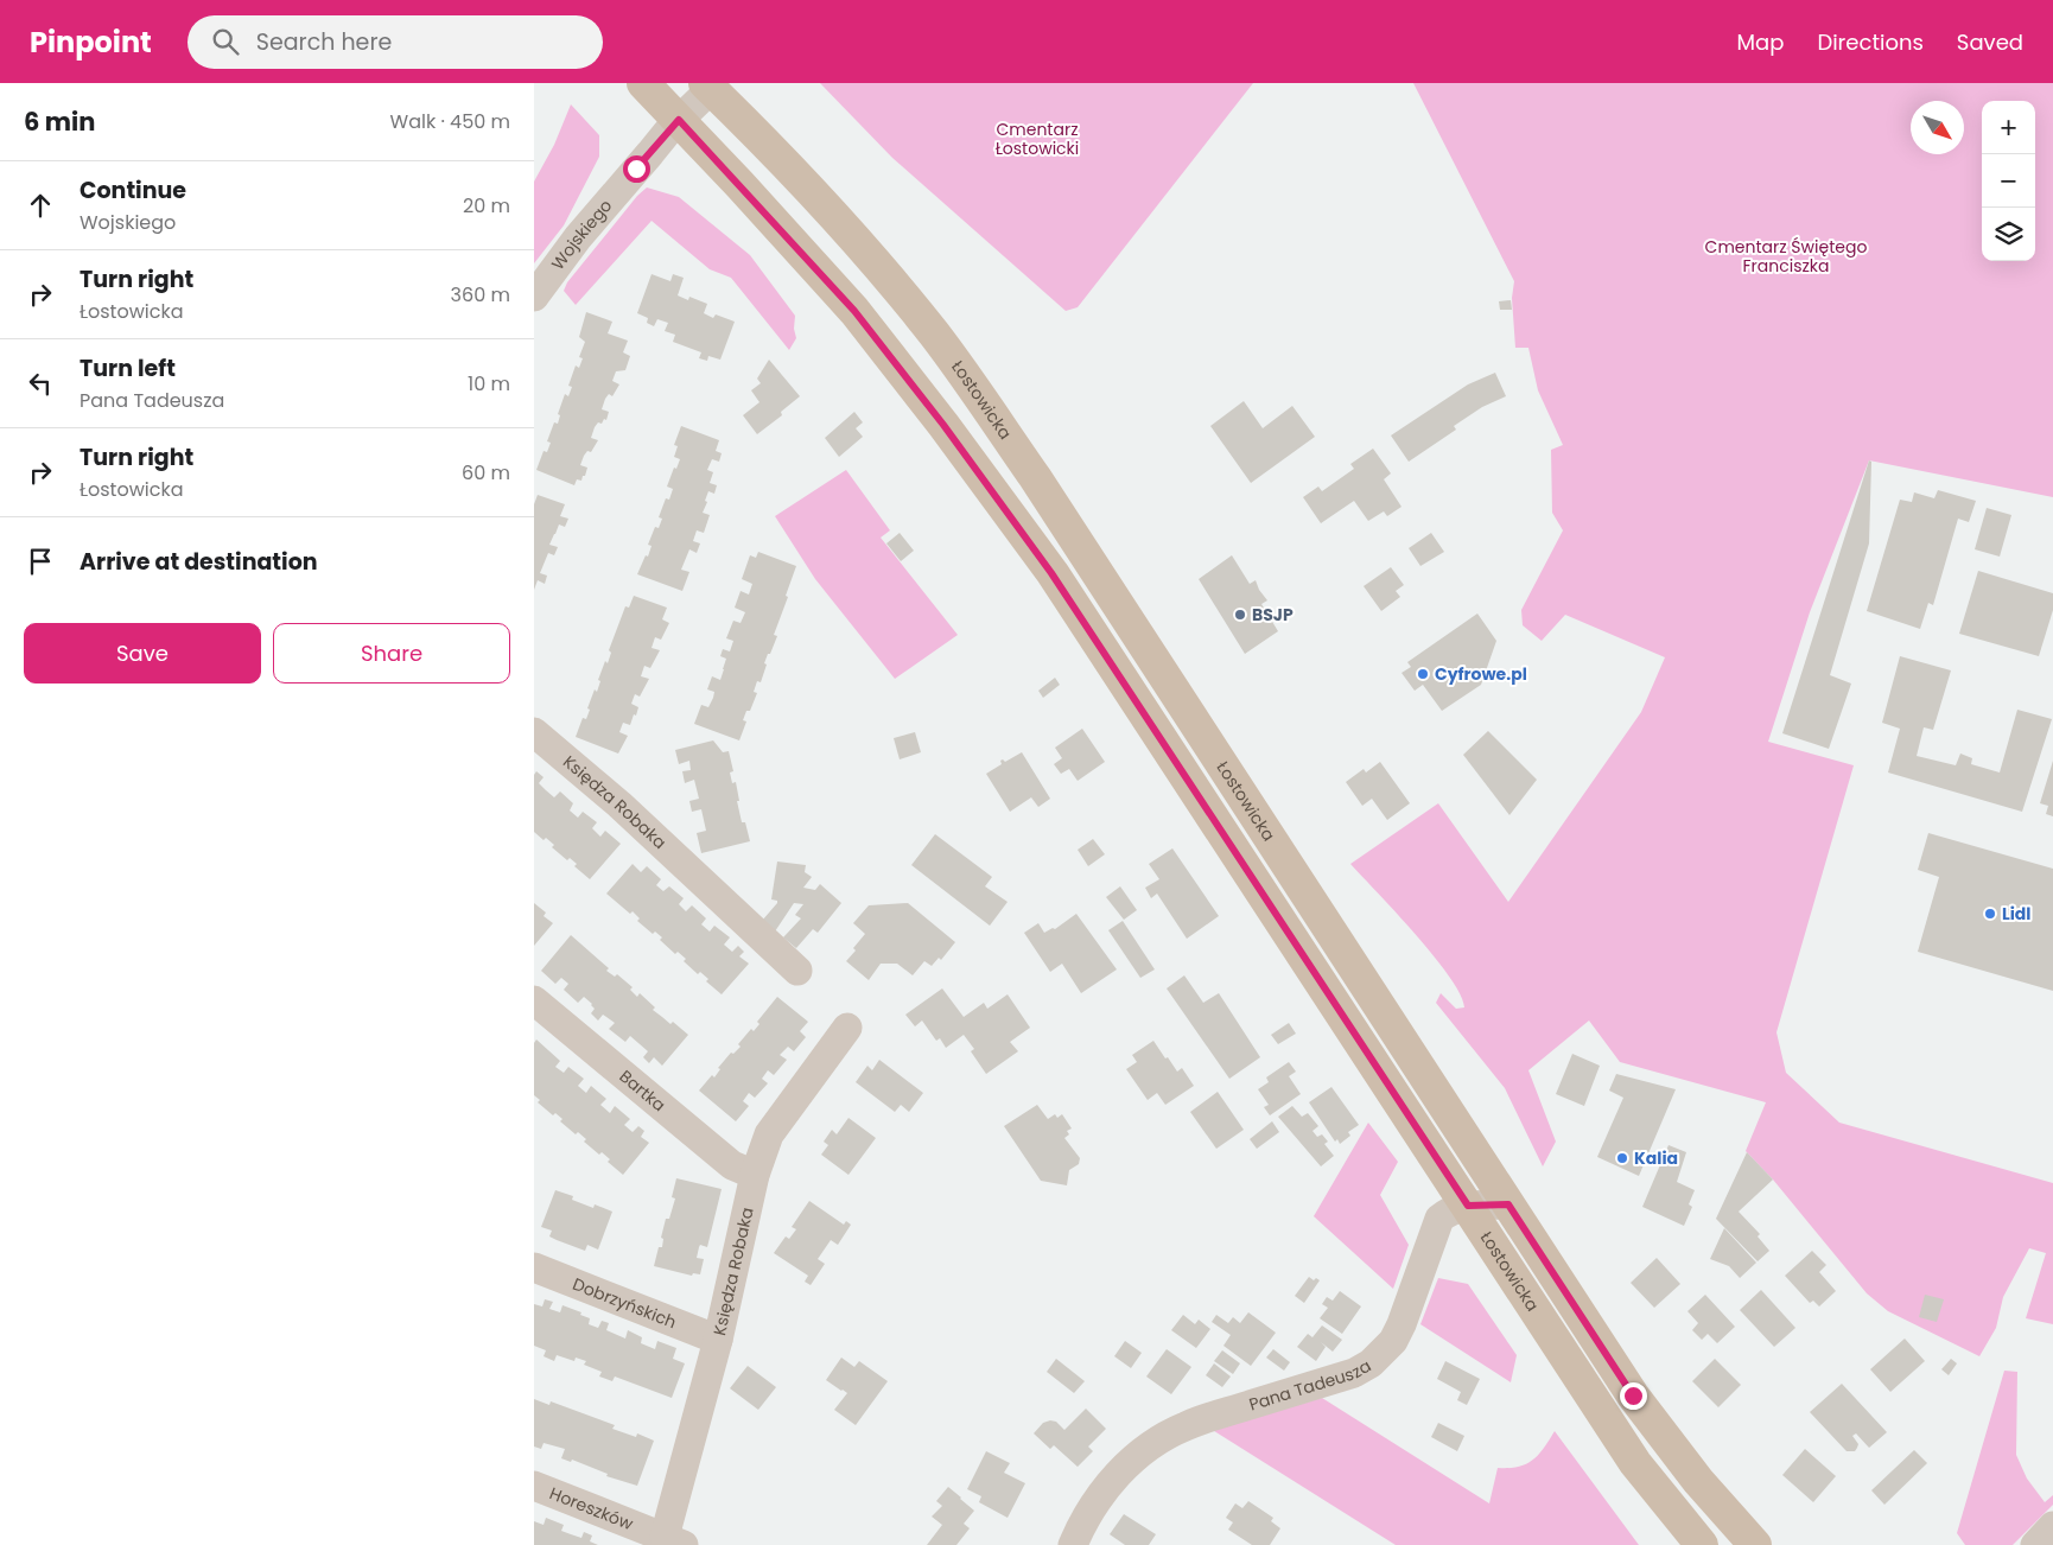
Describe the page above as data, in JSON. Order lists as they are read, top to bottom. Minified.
{"streets":{"main road":["Łostowicka"],"street":["Wojskiego","Księdza Robaka","Bartka","Dobrzyńskich","Pana Tadeusza","Horeszków"]},"crossings":[["Wojskiego","Łostowicka"],["Łostowicka","Pana Tadeusza"],["Księdza Robaka","Bartka"],["Księdza Robaka","Dobrzyńskich"],["Księdza Robaka","Horeszków"]],"parks":["Cmentarz Łostowicki","Cmentarz Świętego Franciszka"],"places":["BSJP","Cyfrowe.pl","Lidl","Kalia"],"north":"bottom right","page":{"header":"Pinpoint","search":"Search here","nav":["Map","Directions","Saved"],"heading":["6 min","Walk · 450 m"],"map_buttons":["+","−"],"list":[["Continue","Wojskiego","20 m"],["Turn right","Łostowicka","360 m"],["Turn left","Pana Tadeusza","10 m"],["Turn right","Łostowicka","60 m"],"Arrive at destination"],"buttons":["Save","Share"]}}
